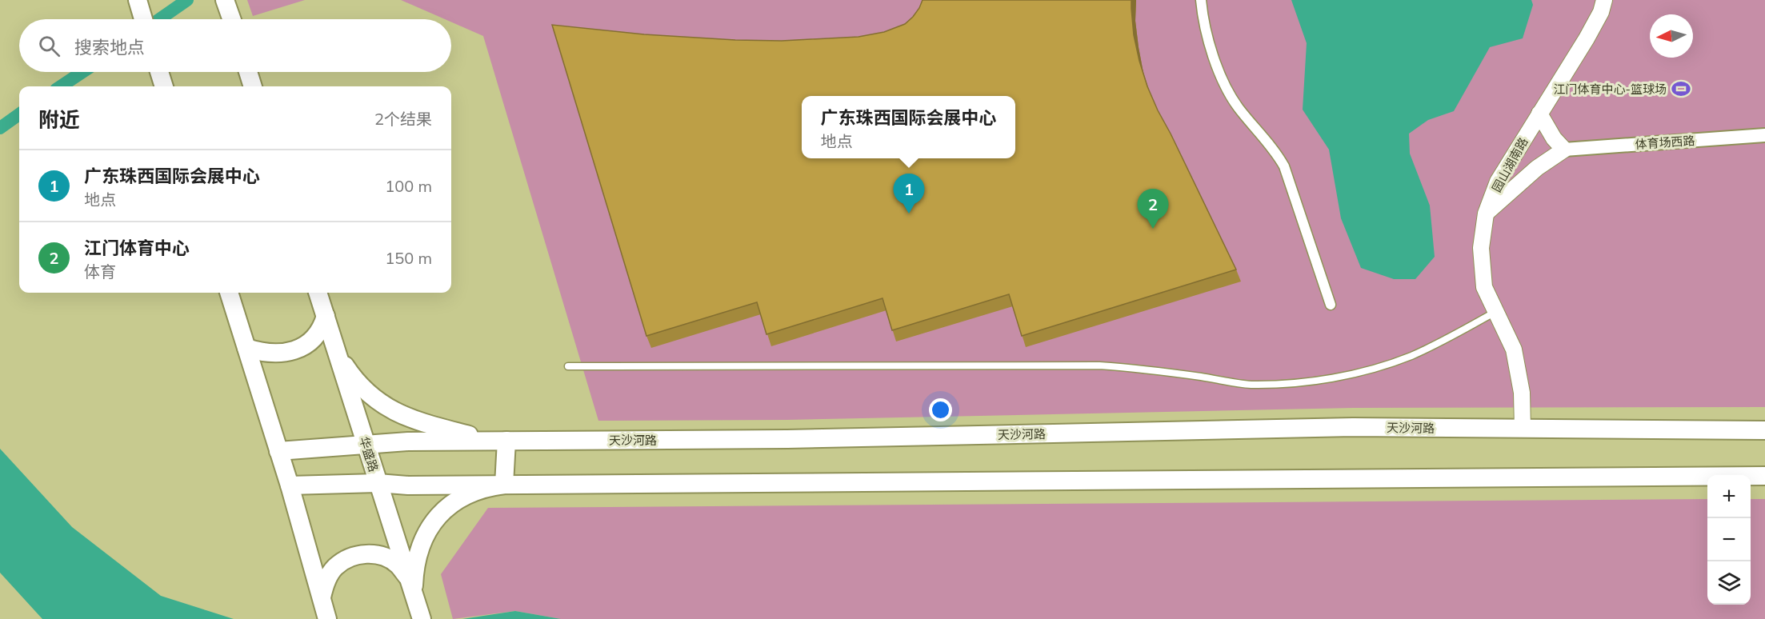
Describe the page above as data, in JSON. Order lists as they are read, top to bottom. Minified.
{"streets":{"main road":["天沙河路","华盛路"],"street":["体育场西路","园山湖南路"]},"crossings":[["园山湖南路","天沙河路"],["天沙河路","华盛路"]],"places":{"sports":["江门体育中心-篮球场"]},"north":"left","page":{"search":"搜索地点","heading":["附近","2个结果"],"popup":["广东珠西国际会展中心","地点"],"list":[{"mark":"1","name":"广东珠西国际会展中心","note":"地点","value":"100 m"},{"mark":"2","name":"江门体育中心","note":"体育","value":"150 m"}],"pins":["1","2"],"map_buttons":["+","−"]}}
